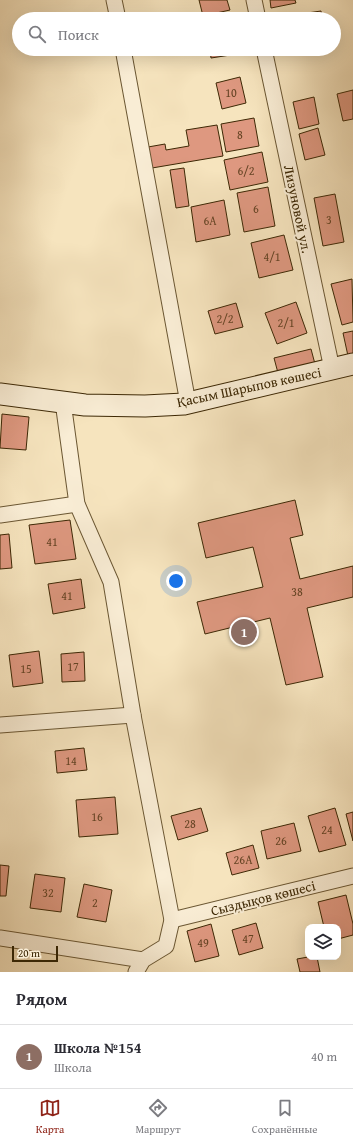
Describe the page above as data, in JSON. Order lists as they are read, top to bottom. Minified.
{"streets":{"street":["Лизуновой ул.","Қасым Шарыпов көшесі","Сыздықов көшесі"]},"crossings":[["Лизуновой ул.","Қасым Шарыпов көшесі"]],"house_numbers":["10","8","6/2","6","3","6А","4/1","2/2","2/1","41","38","41","17","15","14","16","28","24","26","26А","32","2","47","49"],"scale_bar":"20 m","page":{"search":"Поиск","pins":"1","scale":"20 m","heading":"Рядом","list":[{"mark":"1","name":"Школа №154","note":"Школа","value":"40 m"}],"nav":["Карта","Маршрут","Сохранённые"]}}
